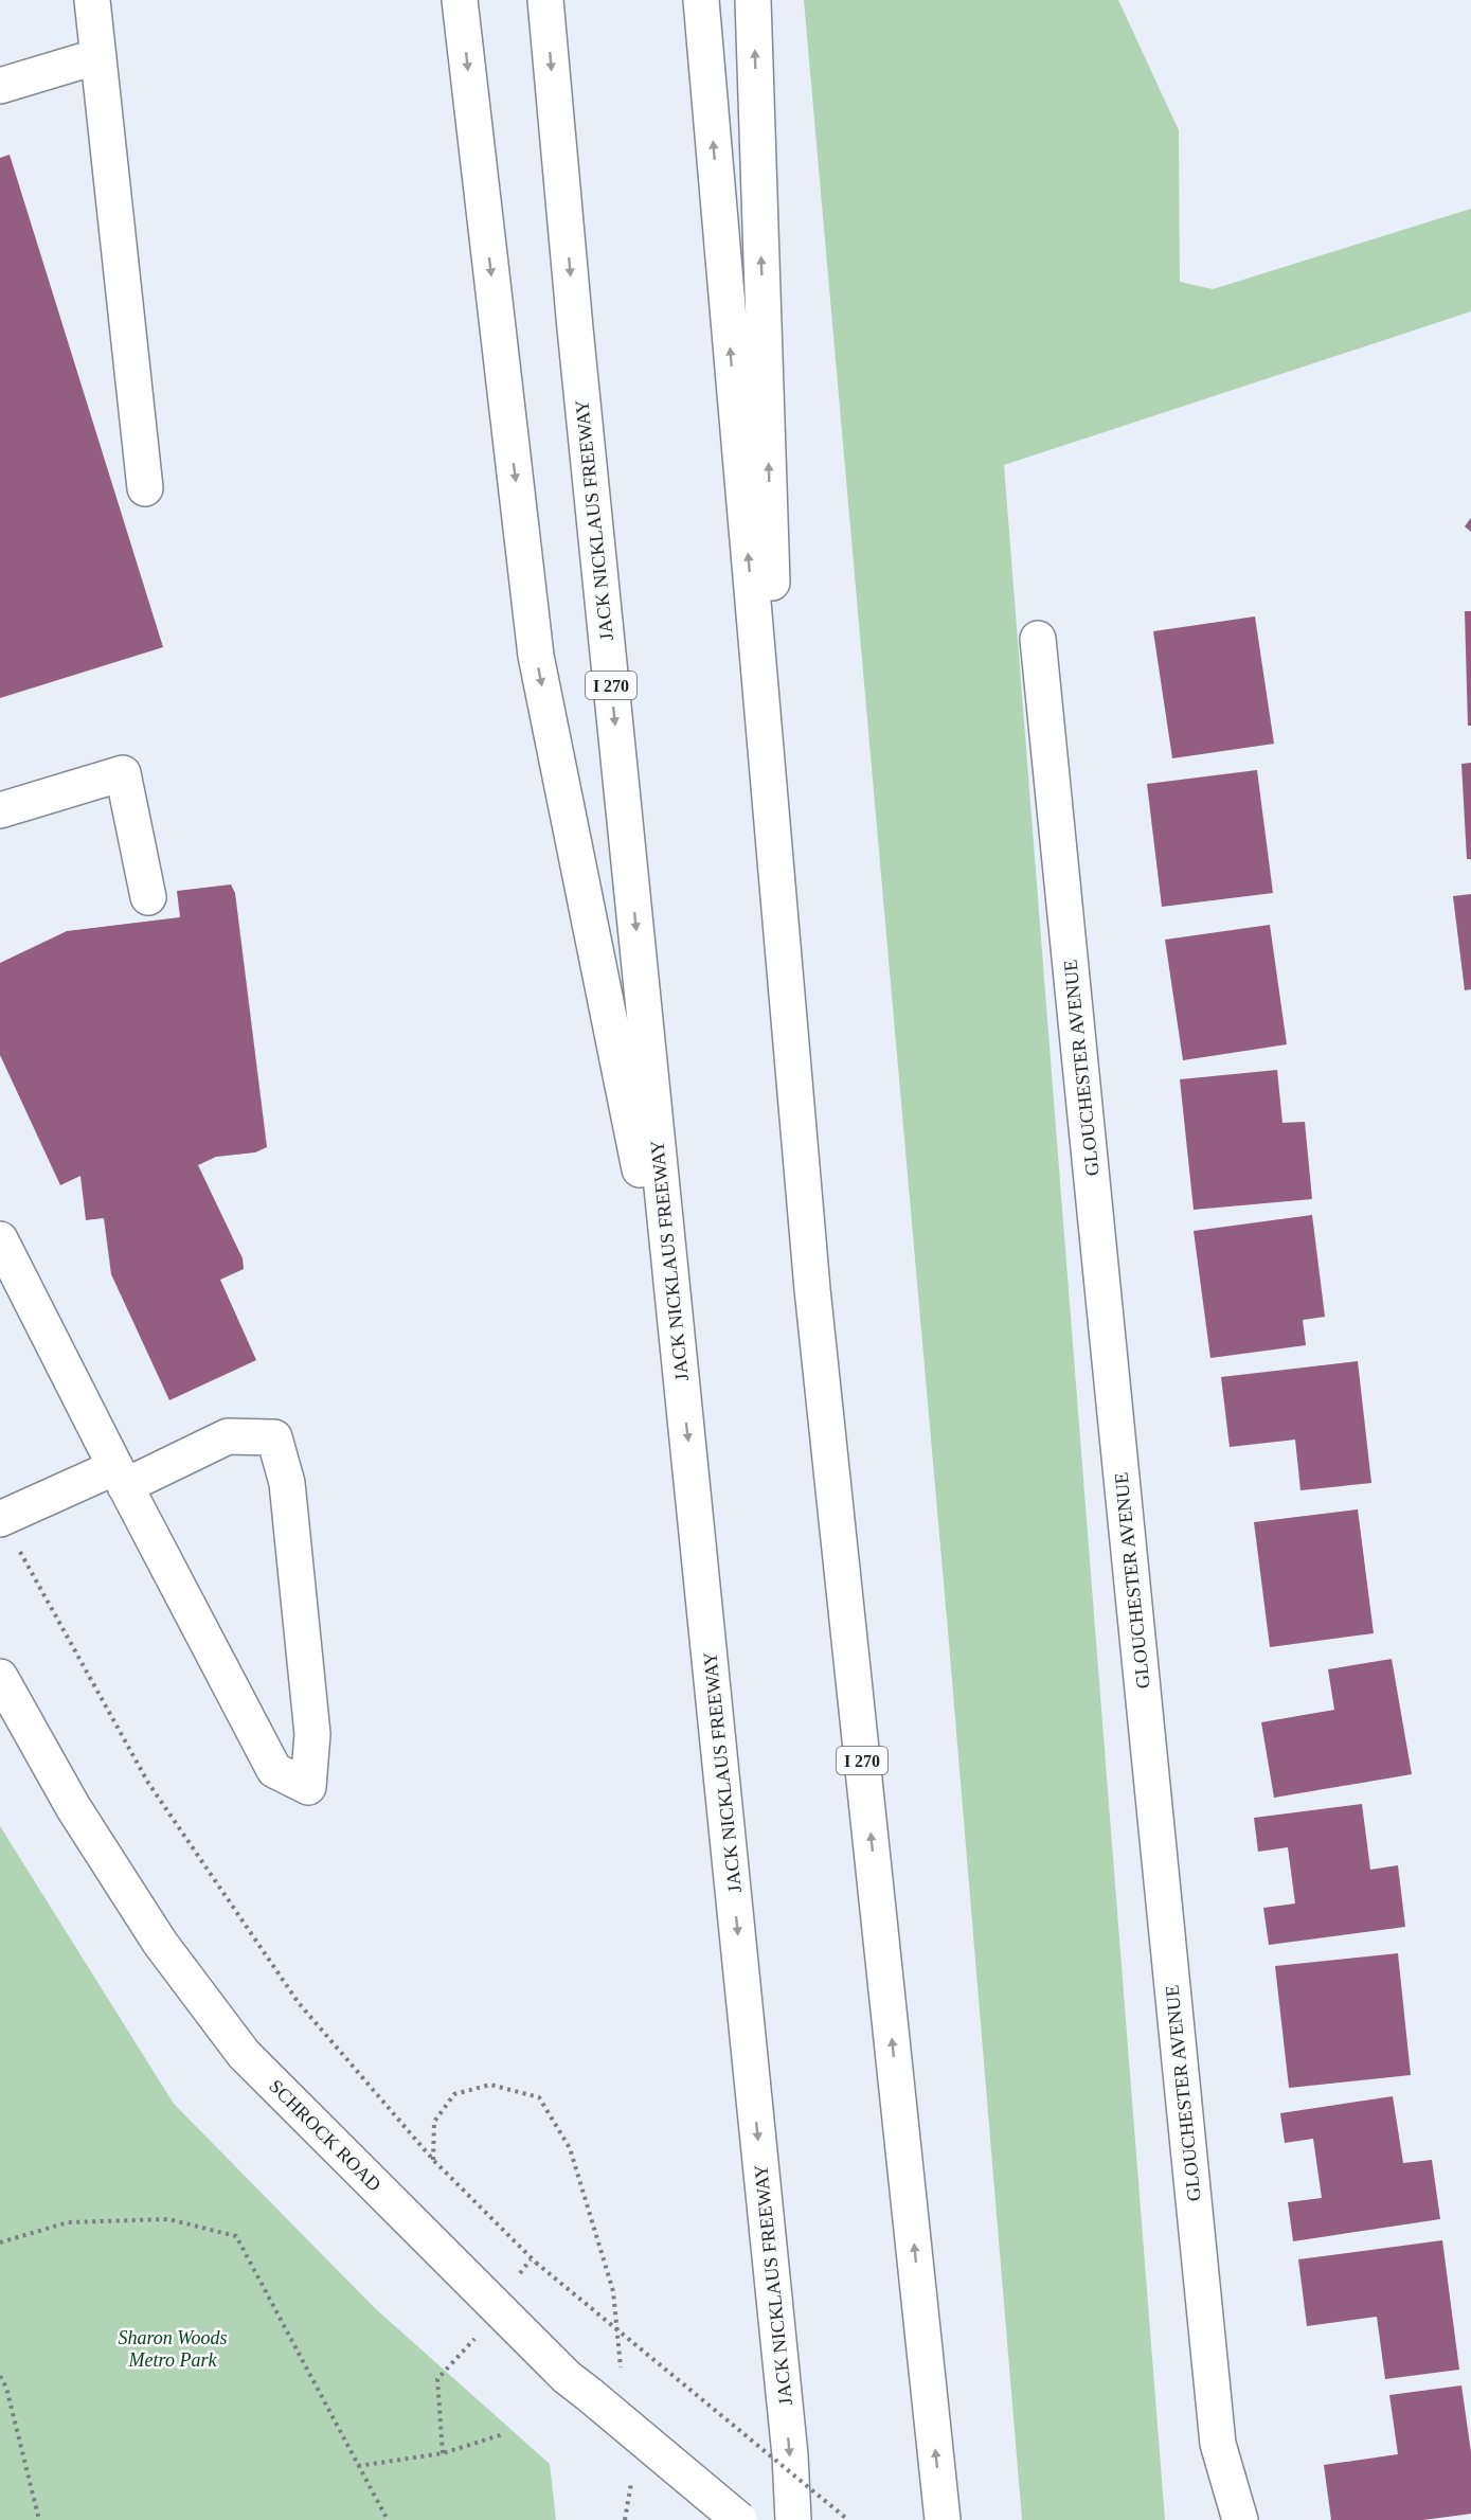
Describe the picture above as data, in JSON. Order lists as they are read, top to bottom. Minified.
{"streets":{"main road":["JACK NICKLAUS FREEWAY","I 270","GLOUCHESTER AVENUE","SCHROCK ROAD"]},"parks":["Sharon Woods Metro Park"]}
